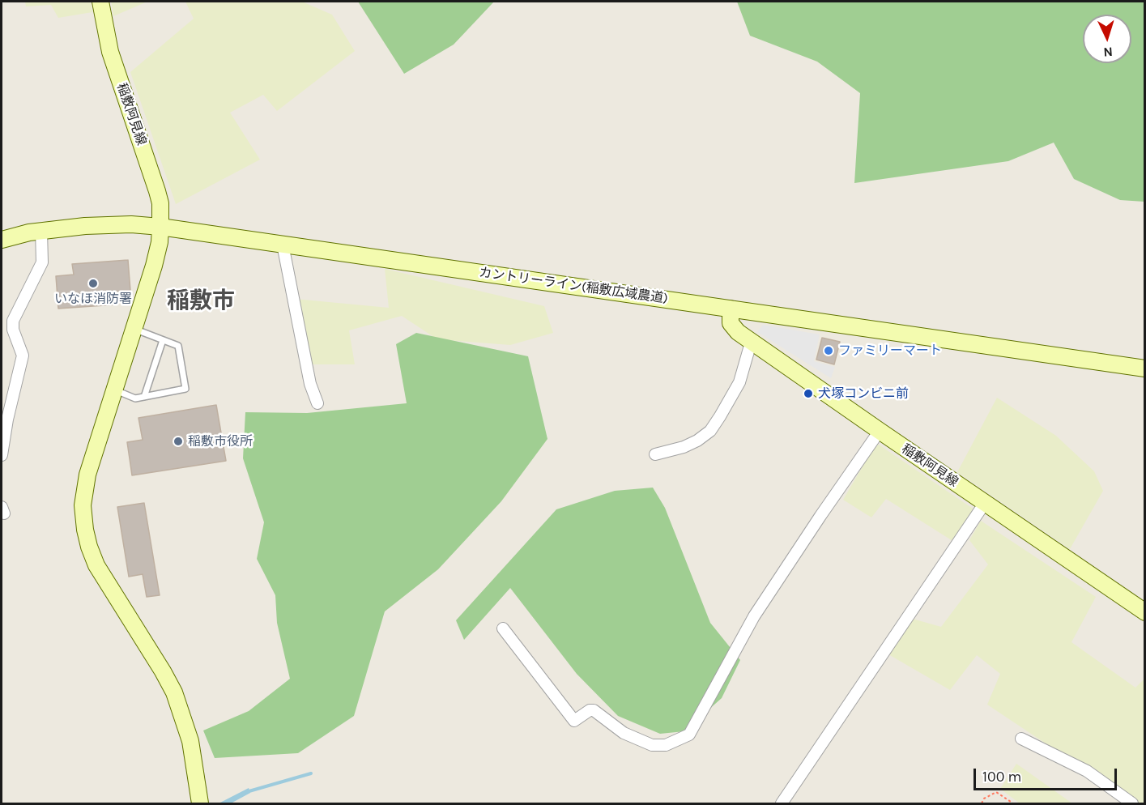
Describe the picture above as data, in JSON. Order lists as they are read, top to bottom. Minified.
{"streets":{"main road":["稲敷阿見線","カントリーライン(稲敷広域農道)"]},"crossings":[["稲敷阿見線","カントリーライン(稲敷広域農道)"]],"districts":["稲敷市"],"places":["いなほ消防署","ファミリーマート","犬塚コンビニ前","稲敷市役所"],"scale_bar":"100 m","north":"bottom"}
